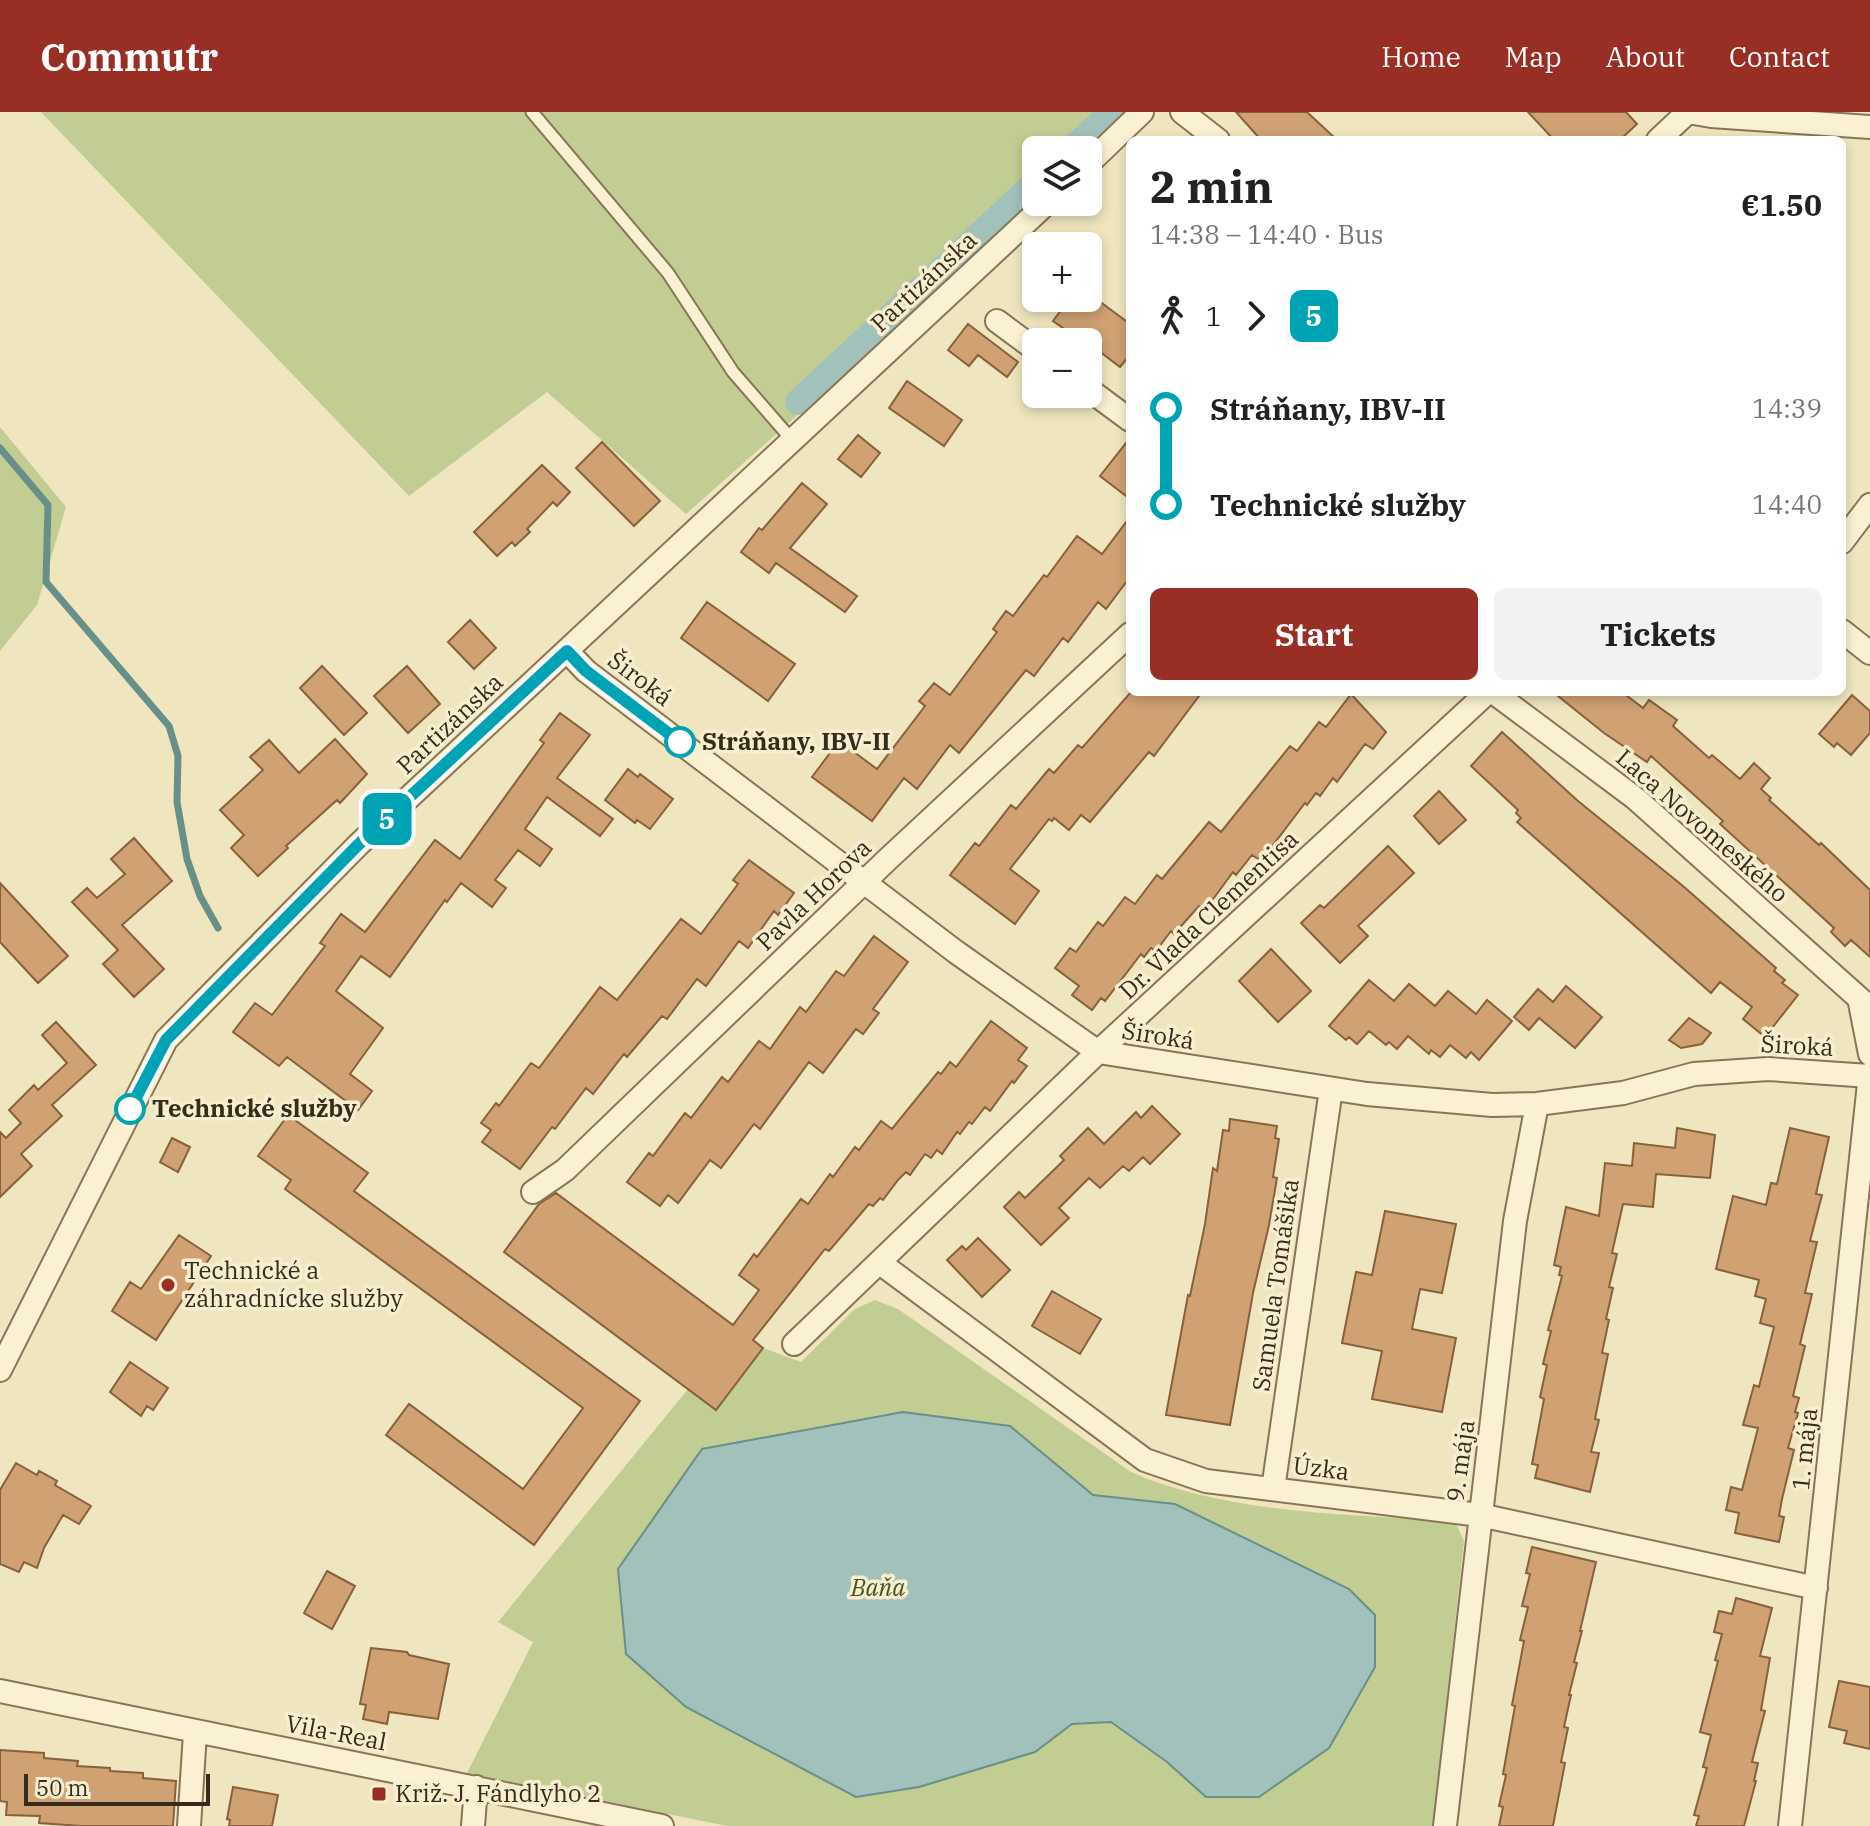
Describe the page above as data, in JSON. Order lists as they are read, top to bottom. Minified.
{"streets":{"street":["Partizánska","Široká","Laca Novomeského","Pavla Horova","Dr. Vlada Clementisa","Samuela Tomášika","1. mája","9. mája","Úzka","Vila-Real"]},"crossings":[["Partizánska","Široká"],["Široká","Pavla Horova"],["Široká","Dr. Vlada Clementisa"],["Široká","Samuela Tomášika"],["Široká","1. mája"],["Široká","9. mája"],["Dr. Vlada Clementisa","Úzka"],["Samuela Tomášika","Úzka"],["1. mája","Úzka"],["9. mája","Úzka"]],"parks":["Baňa"],"places":{"other":["Stráňany, IBV-II","Technické služby","Technické a záhradnícke služby"],"transit":["Križ. J. Fándlyho 2"]},"lines":["bus line 5"],"scale_bar":"50 m","page":{"header":"Commutr","nav":["Home","Map","About","Contact"],"on_map":"5","map_buttons":["+","−"],"heading":["2 min","14:38 – 14:40 · Bus","€1.50"],"legs":["1","5"],"list":[{"name":"Stráňany, IBV-II","value":"14:39"},{"name":"Technické služby","value":"14:40"}],"buttons":["Start","Tickets"],"scale":"50 m"}}
